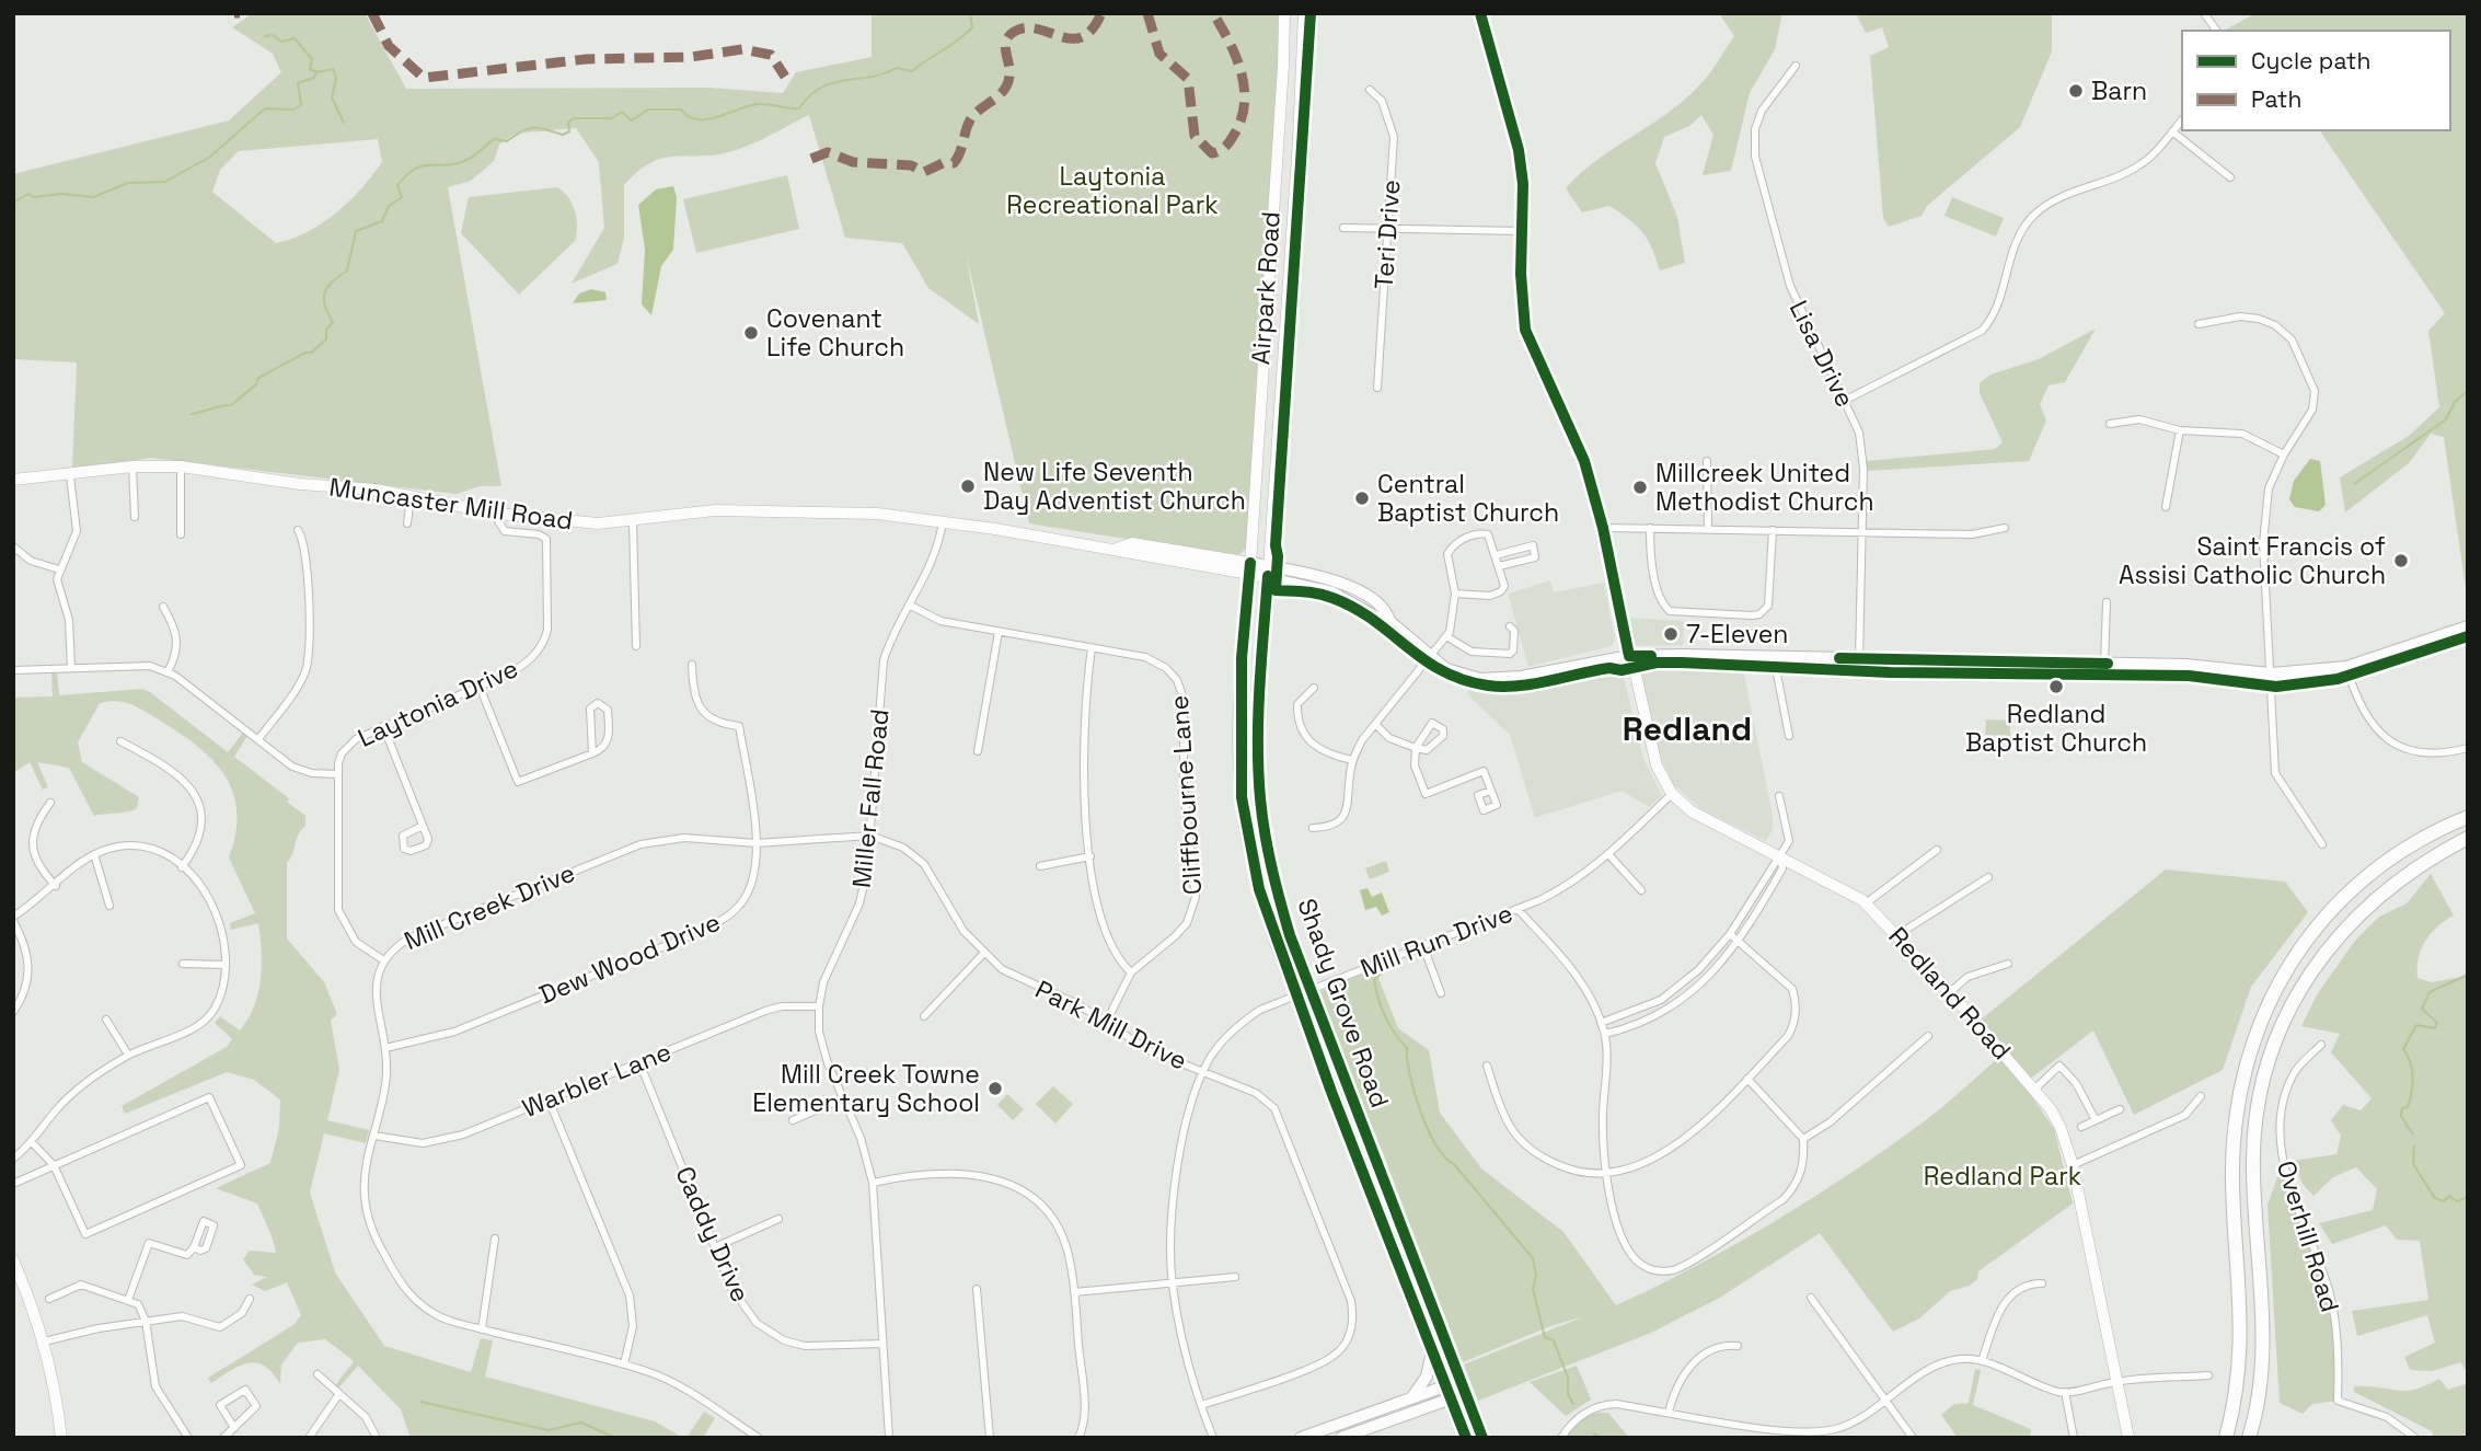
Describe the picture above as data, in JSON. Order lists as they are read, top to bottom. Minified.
{"streets":{"main road":["Airpark Road","Muncaster Mill Road","Redland Road","Shady Grove Road"],"street":["Teri Drive","Lisa Drive","Laytonia Drive","Cliffbourne Lane","Miller Fall Road","Mill Creek Drive","Mill Run Drive","Dew Wood Drive","Park Mill Drive","Warbler Lane","Caddy Drive","Overhill Road"]},"crossings":[["Airpark Road","Muncaster Mill Road"],["Airpark Road","Shady Grove Road"],["Lisa Drive","Muncaster Mill Road"],["Muncaster Mill Road","Laytonia Drive"],["Muncaster Mill Road","Miller Fall Road"],["Muncaster Mill Road","Redland Road"],["Muncaster Mill Road","Shady Grove Road"],["Laytonia Drive","Mill Creek Drive"],["Cliffbourne Lane","Miller Fall Road"],["Cliffbourne Lane","Park Mill Drive"],["Miller Fall Road","Mill Creek Drive"],["Miller Fall Road","Park Mill Drive"],["Miller Fall Road","Warbler Lane"],["Miller Fall Road","Caddy Drive"],["Mill Creek Drive","Dew Wood Drive"],["Mill Creek Drive","Park Mill Drive"],["Mill Creek Drive","Warbler Lane"],["Mill Run Drive","Redland Road"],["Mill Run Drive","Shady Grove Road"],["Mill Run Drive","Park Mill Drive"],["Warbler Lane","Caddy Drive"]],"districts":["Redland"],"parks":["Laytonia Recreational Park","Redland Park"],"places":["Barn","Covenant Life Church","New Life Seventh Day Adventist Church","Millcreek United Methodist Church","Central Baptist Church","Saint Francis of Assisi Catholic Church","7-Eleven","Redland Baptist Church","Mill Creek Towne Elementary School"],"legend":["Cycle path","Path"]}
